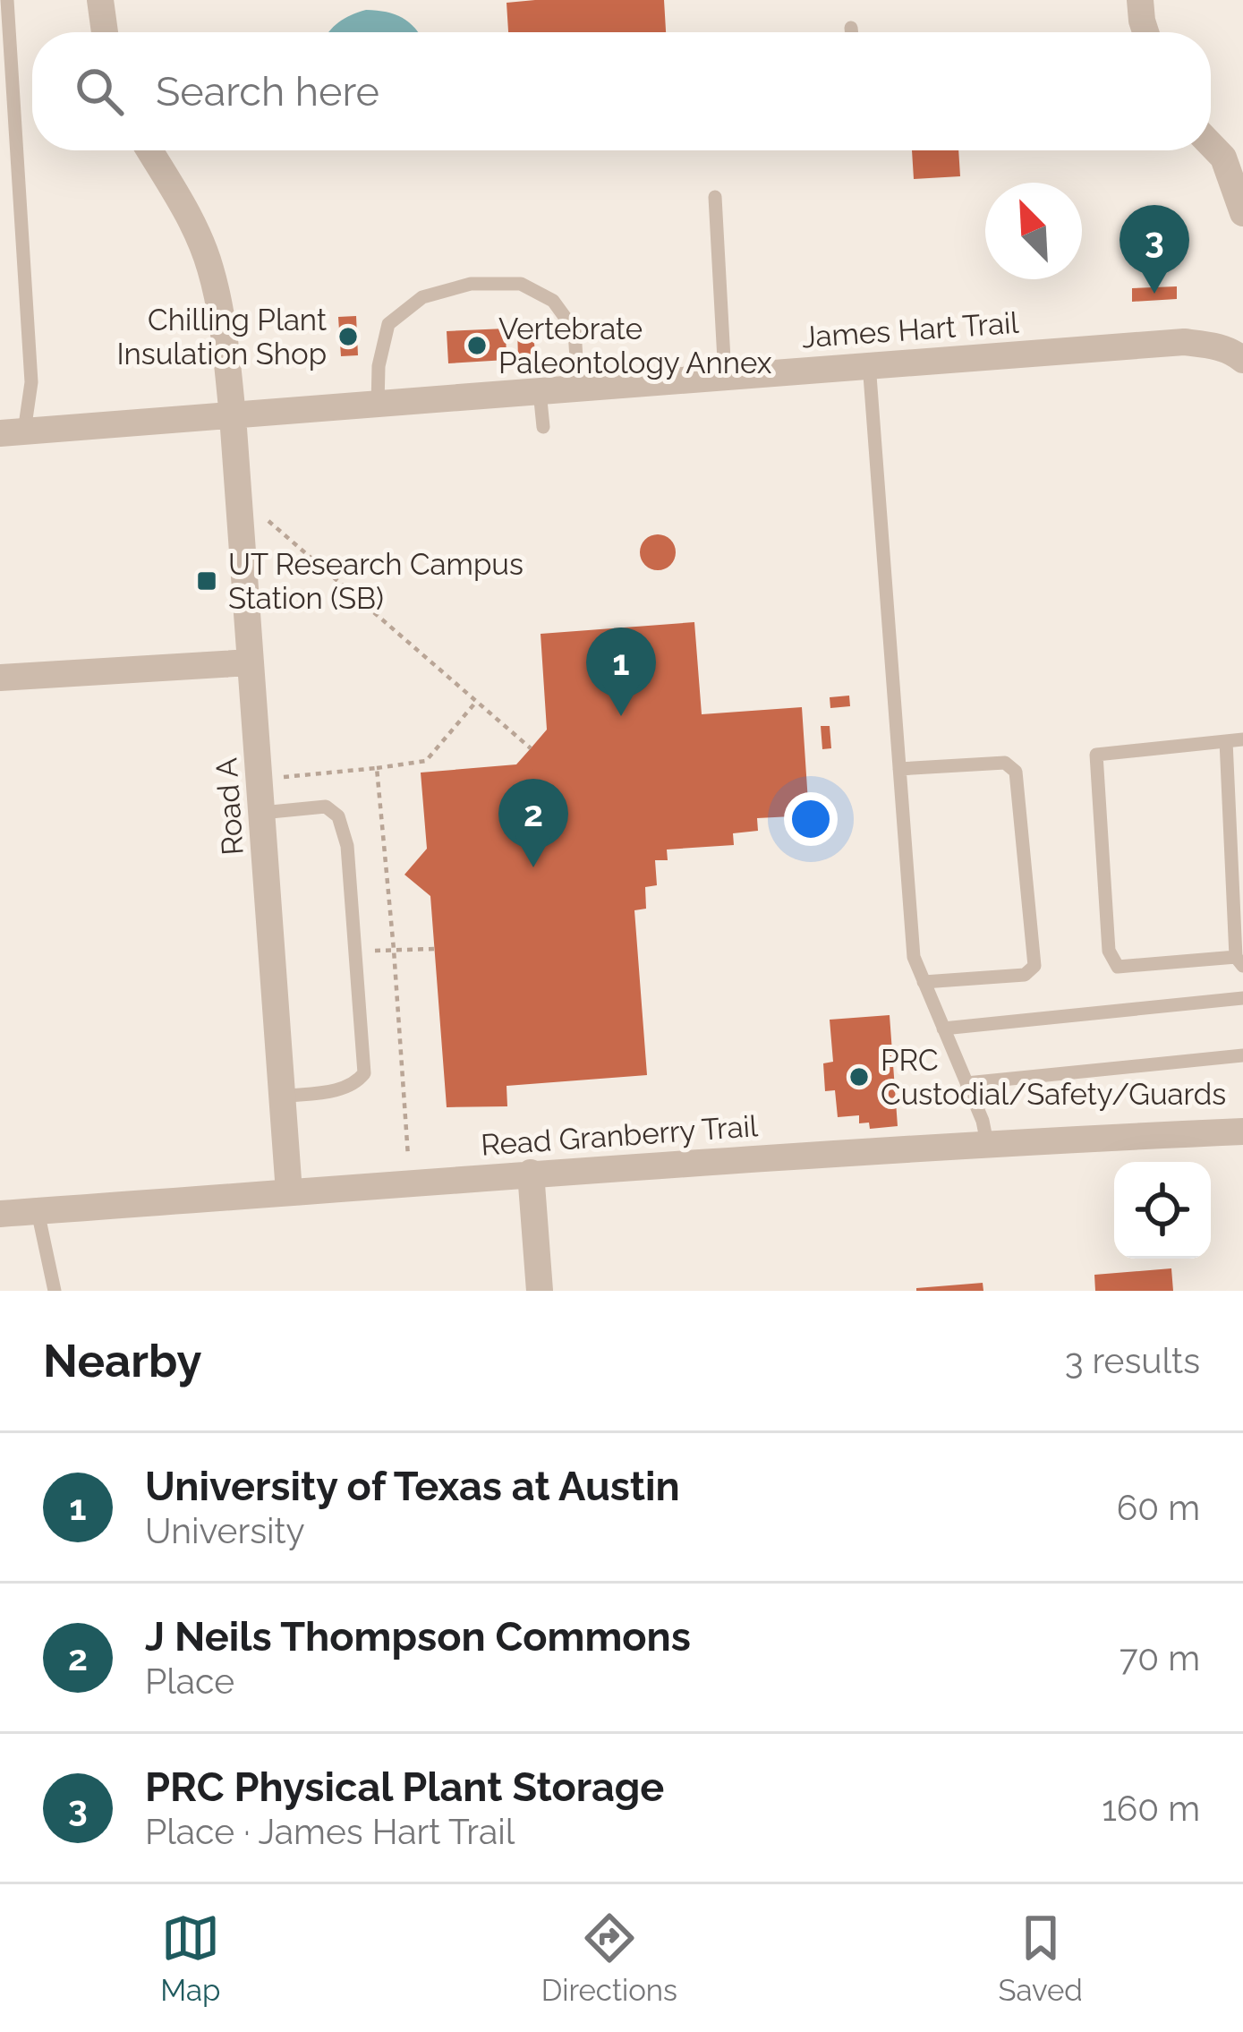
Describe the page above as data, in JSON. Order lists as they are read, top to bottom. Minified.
{"streets":{"street":["James Hart Trail","Road A","Read Granberry Trail"]},"crossings":[["James Hart Trail","Road A"],["Road A","Read Granberry Trail"]],"places":{"other":["Chilling Plant Insulation Shop","Vertebrate Paleontology Annex","PRC Custodial/Safety/Guards"],"transit":["UT Research Campus Station (SB)"]},"north":"top left","page":{"search":"Search here","pins":["3","1","2"],"heading":["Nearby","3 results"],"list":[{"mark":"1","name":"University of Texas at Austin","note":"University","value":"60 m"},{"mark":"2","name":"J Neils Thompson Commons","note":"Place","value":"70 m"},{"mark":"3","name":"PRC Physical Plant Storage","note":"Place · James Hart Trail","value":"160 m"}],"nav":["Map","Directions","Saved"]}}
